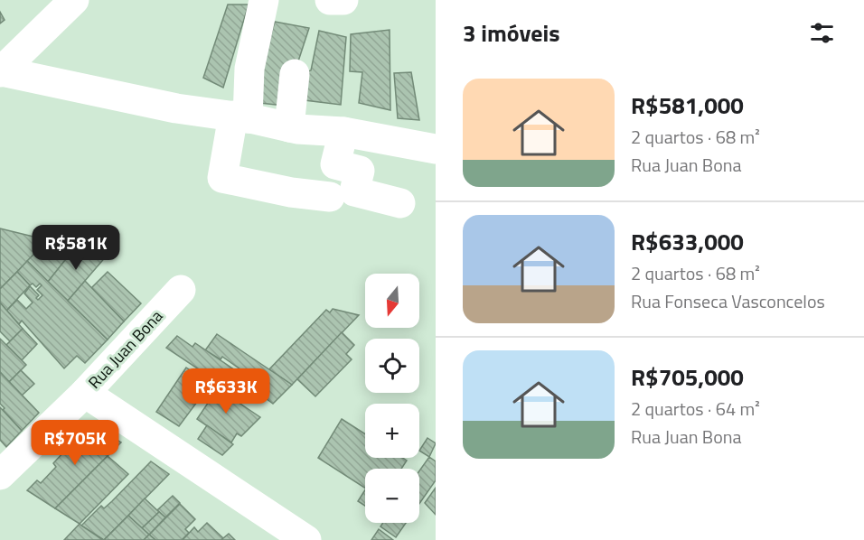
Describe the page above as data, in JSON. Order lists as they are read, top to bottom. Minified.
{"streets":{"street":["Rua Juan Bona"]},"north":"bottom","page":{"heading":"3 imóveis","list":[{"name":"R$581,000","note":"2 quartos · 68 m² · Rua Juan Bona"},{"name":"R$633,000","note":"2 quartos · 68 m² · Rua Fonseca Vasconcelos"},{"name":"R$705,000","note":"2 quartos · 64 m² · Rua Juan Bona"}],"price":["R$581K","R$633K","R$705K"],"map_buttons":["+","−"]}}
